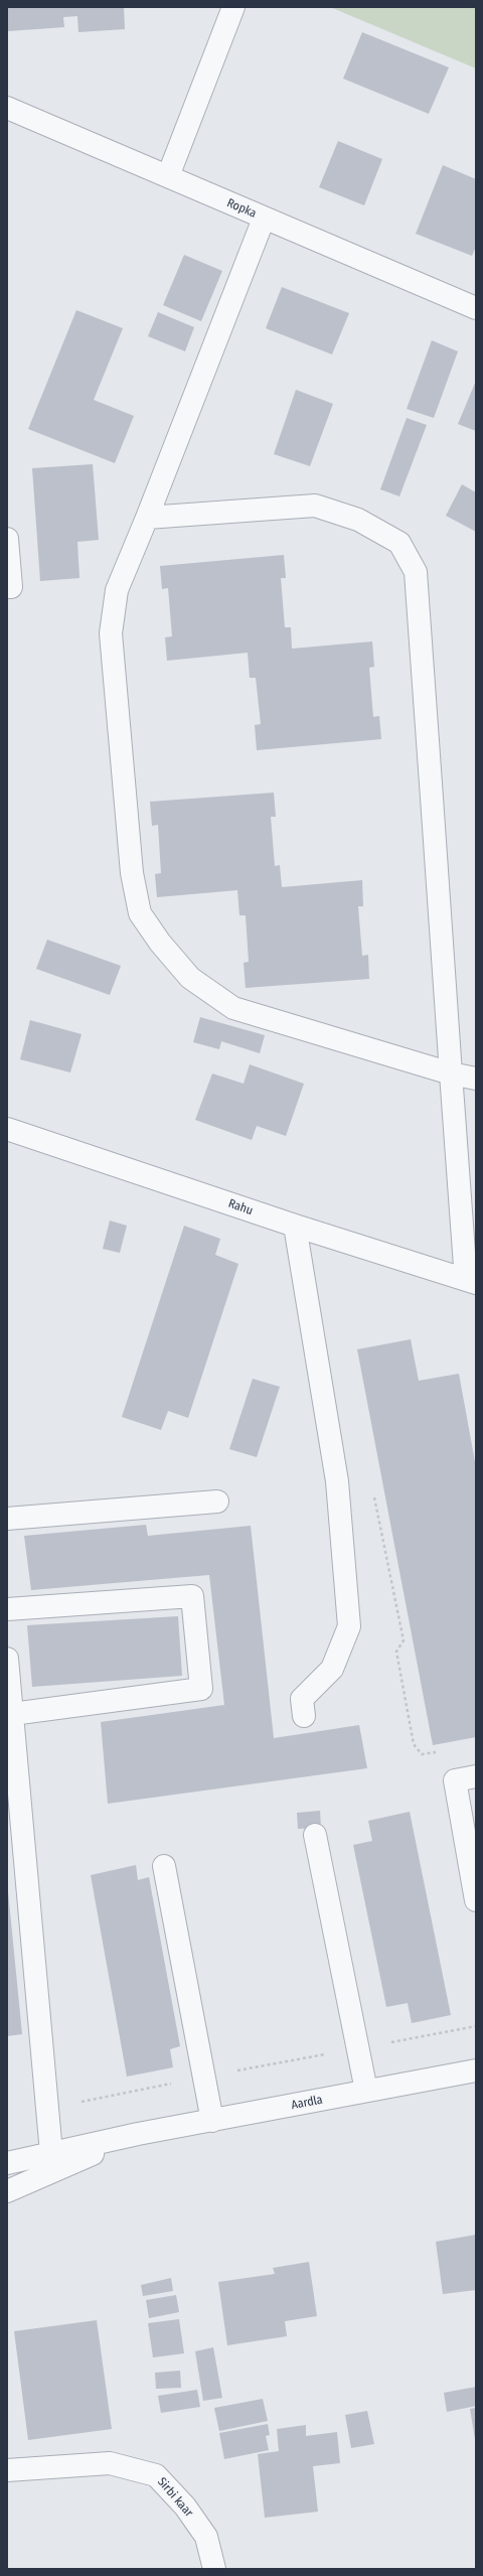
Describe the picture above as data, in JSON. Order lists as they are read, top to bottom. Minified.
{"streets":{"street":["Ropka","Rahu","Aardla","Sirbi kaar"]}}
